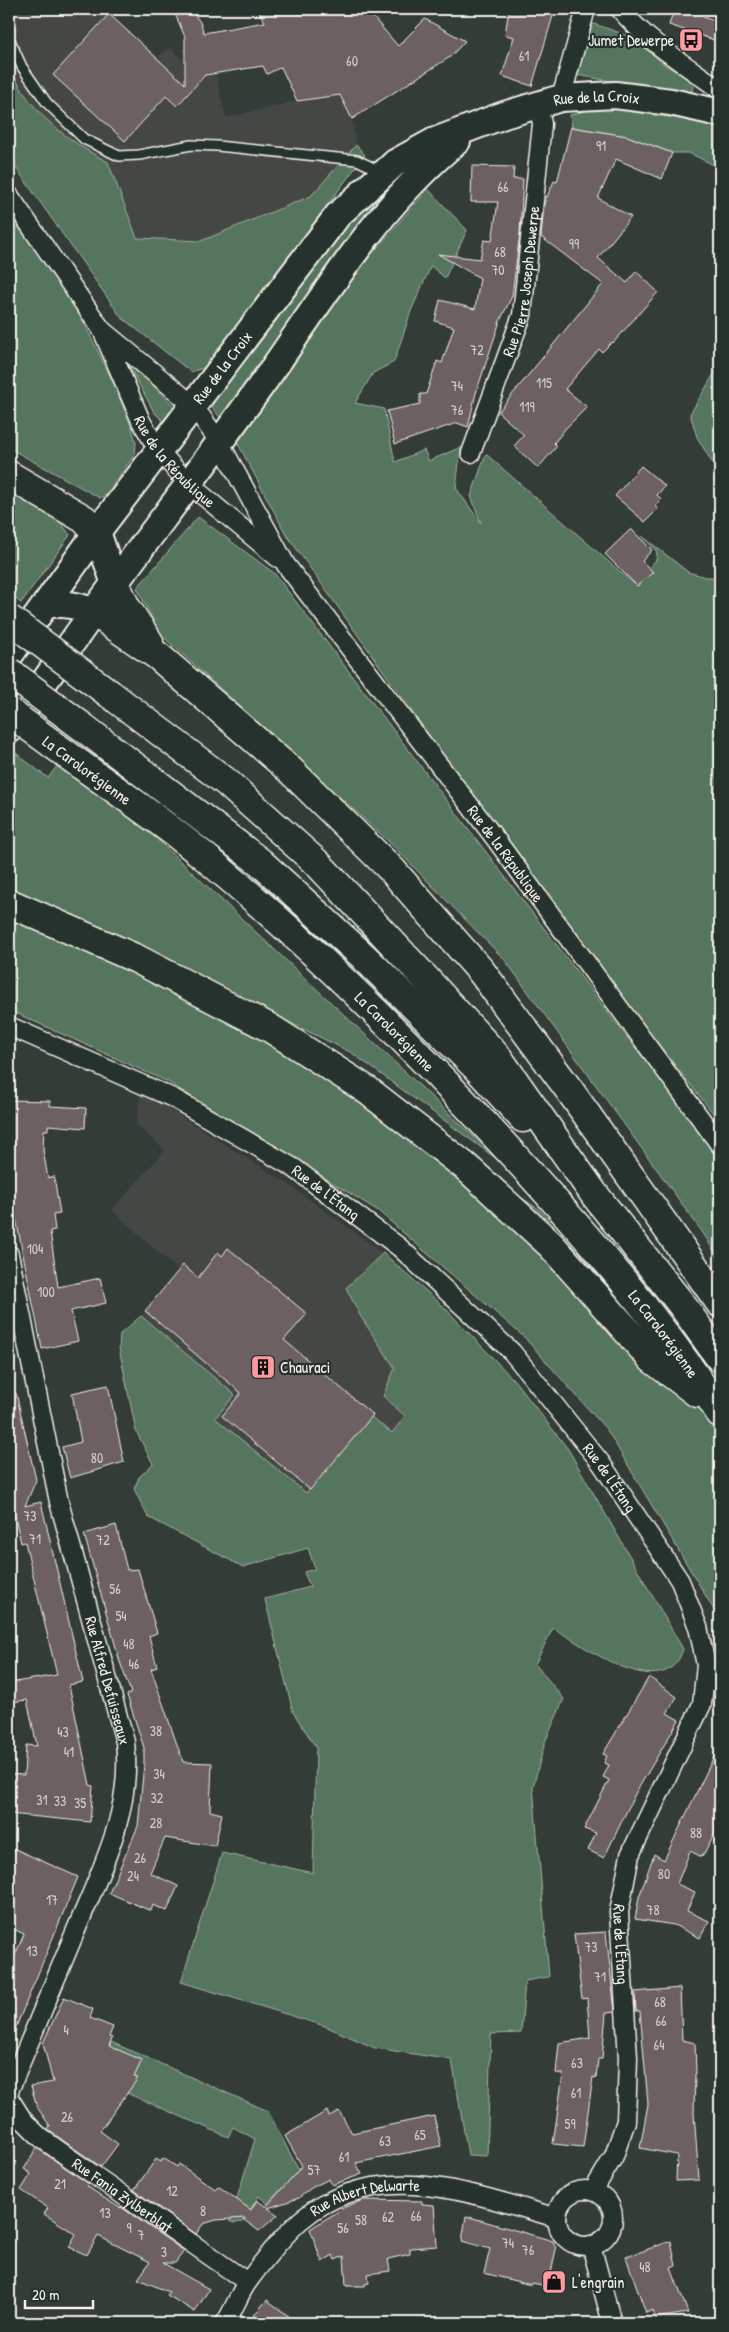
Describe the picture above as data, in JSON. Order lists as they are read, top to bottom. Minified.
{"streets":{"highway":["La Carolorégienne"],"street":["Rue de la Croix","Rue Pierre Joseph Dewerpe","Rue de la République","Rue de l'Étang","Rue Alfred Defuisseaux","Rue Fania Zylberblat","Rue Albert Delwarte"]},"crossings":[["Rue de la Croix","Rue Pierre Joseph Dewerpe"],["Rue de la Croix","Rue de la République"],["Rue de l'Étang","Rue Albert Delwarte"],["Rue Fania Zylberblat","Rue Albert Delwarte"]],"places":{"bus stop":["Jumet Dewerpe"],"building":["Chauraci"],"shop":["L'engrain"]},"house_numbers":["61","60","91","66","99","68","70","72","115","74","119","76","104","100","80","73","71","72","56","54","48","46","38","43","41","34","32","31","33","35","28","88","26","80","24","17","78","73","13","71","68","66","4","64","63","61","26","59","65","63","61","57","21","12","8","13","66","62","58","9","56","7","74","76","3","48"],"scale_bar":"20 m"}
